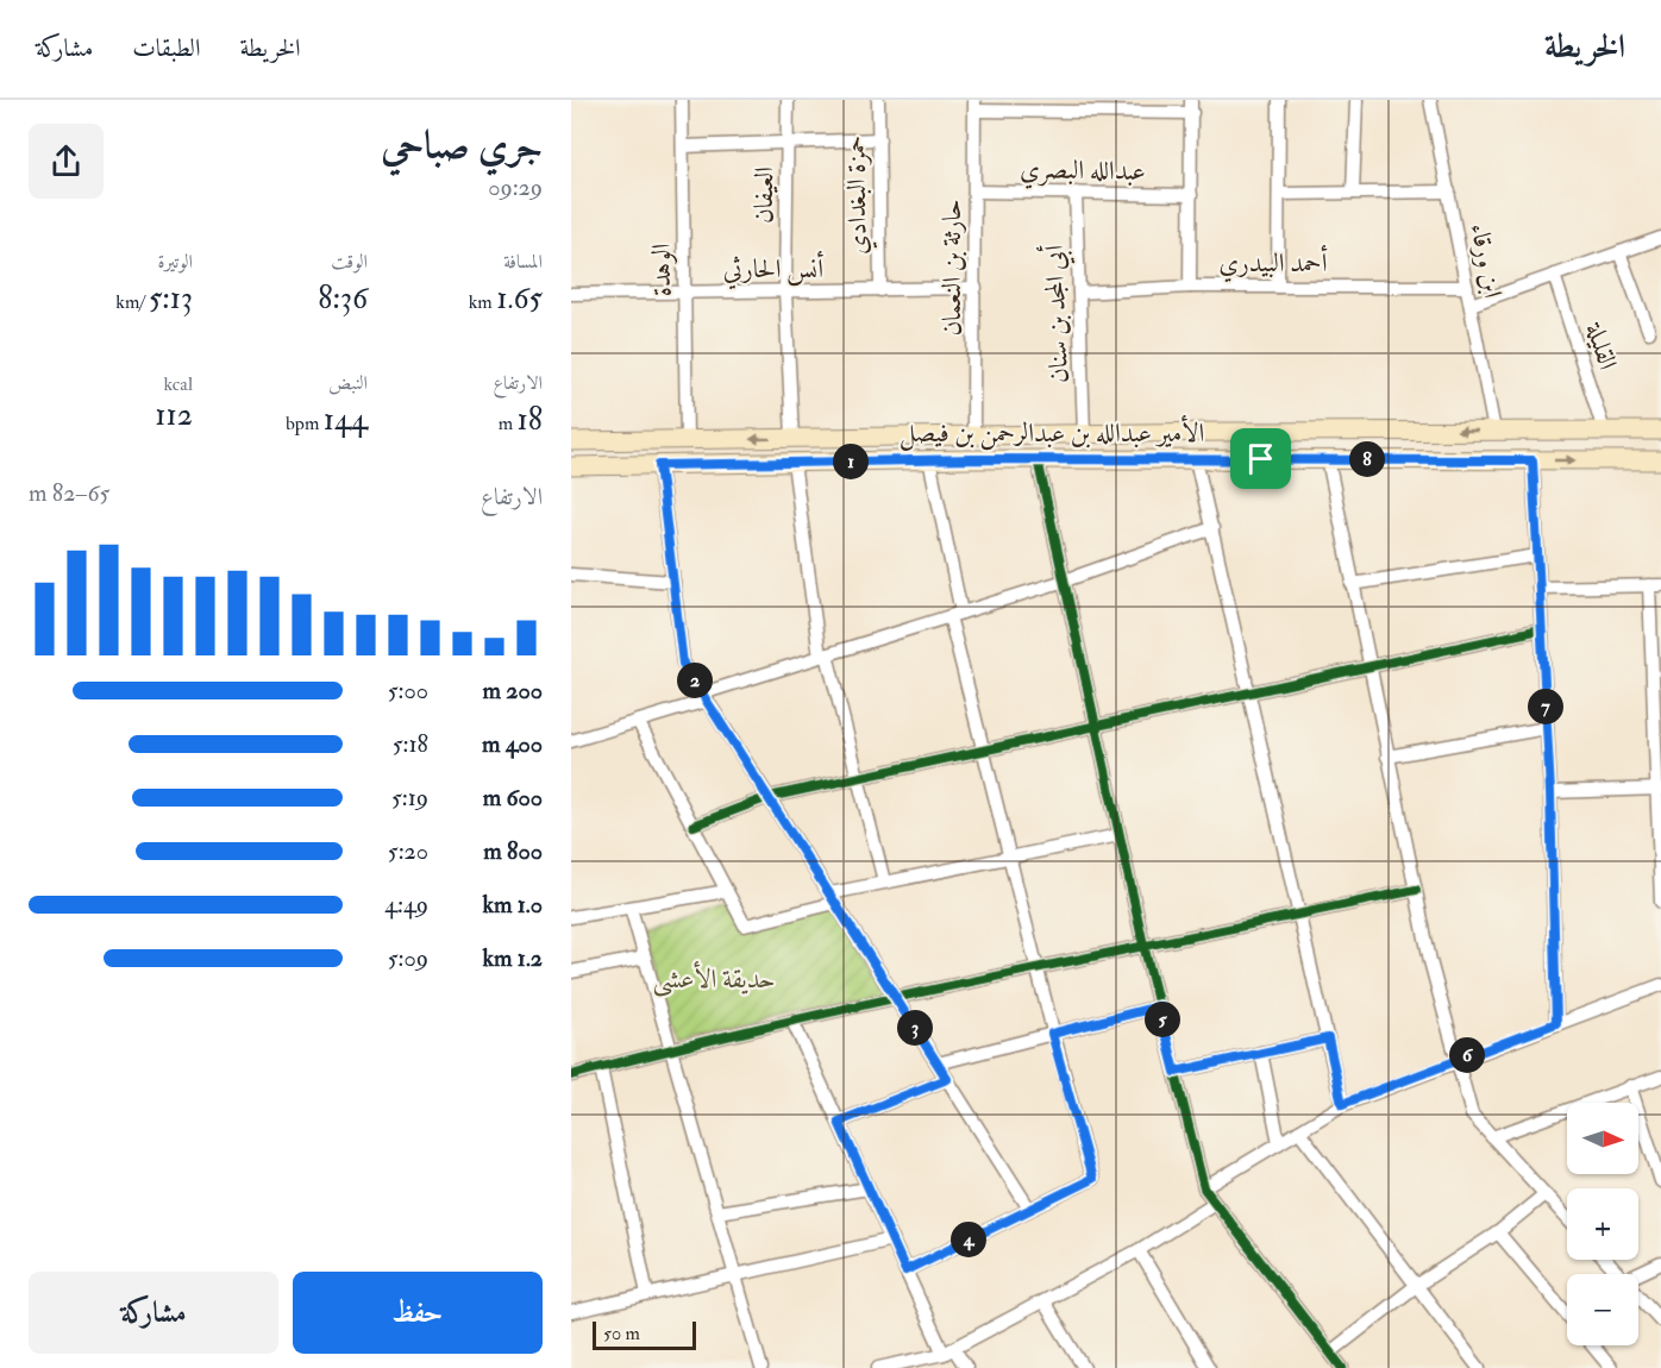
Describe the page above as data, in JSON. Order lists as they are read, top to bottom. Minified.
{"streets":{"main road":["الأمير عبدالله بن عبدالرحمن بن فيصل"],"street":["عبدالله البصري","العيفان","حمزة البغدادي","ابن ورقاء","أحمد البيدري","حارثة بن النعمان","أنس الحارثي","الوهدة","أبي المجد بن سنان","القليلة"]},"crossings":[["عبدالله البصري","حارثة بن النعمان"],["عبدالله البصري","أبي المجد بن سنان"],["العيفان","أنس الحارثي"],["العيفان","الأمير عبدالله بن عبدالرحمن بن فيصل"],["حمزة البغدادي","أنس الحارثي"],["ابن ورقاء","أحمد البيدري"],["ابن ورقاء","الأمير عبدالله بن عبدالرحمن بن فيصل"],["أحمد البيدري","أبي المجد بن سنان"],["حارثة بن النعمان","أنس الحارثي"],["حارثة بن النعمان","الأمير عبدالله بن عبدالرحمن بن فيصل"],["أنس الحارثي","الوهدة"],["الوهدة","الأمير عبدالله بن عبدالرحمن بن فيصل"],["أبي المجد بن سنان","الأمير عبدالله بن عبدالرحمن بن فيصل"],["القليلة","الأمير عبدالله بن عبدالرحمن بن فيصل"]],"parks":["حديقة الأعشى"],"scale_bar":"50 m","north":"right","page":{"header":"الخريطة","nav":["الخريطة","الطبقات","مشاركة"],"heading":["جري صباحي","09:29"],"stats":[["المسافة","1.65 km"],["الوقت","8:36"],["الوتيرة","5:13 /km"],["الارتفاع","18 m"],["النبض","144 bpm"],["kcal","112"]],"pins":["8","1","2","7","5","3","6","4"],"chart":["الارتفاع","65–82 m"],"list":[{"name":"200 m","note":"5:00"},{"name":"400 m","note":"5:18"},{"name":"600 m","note":"5:19"},{"name":"800 m","note":"5:20"},{"name":"1.0 km","note":"4:49"},{"name":"1.2 km","note":"5:09"}],"map_buttons":["+","−"],"buttons":["حفظ","مشاركة"],"scale":"50 m"}}
